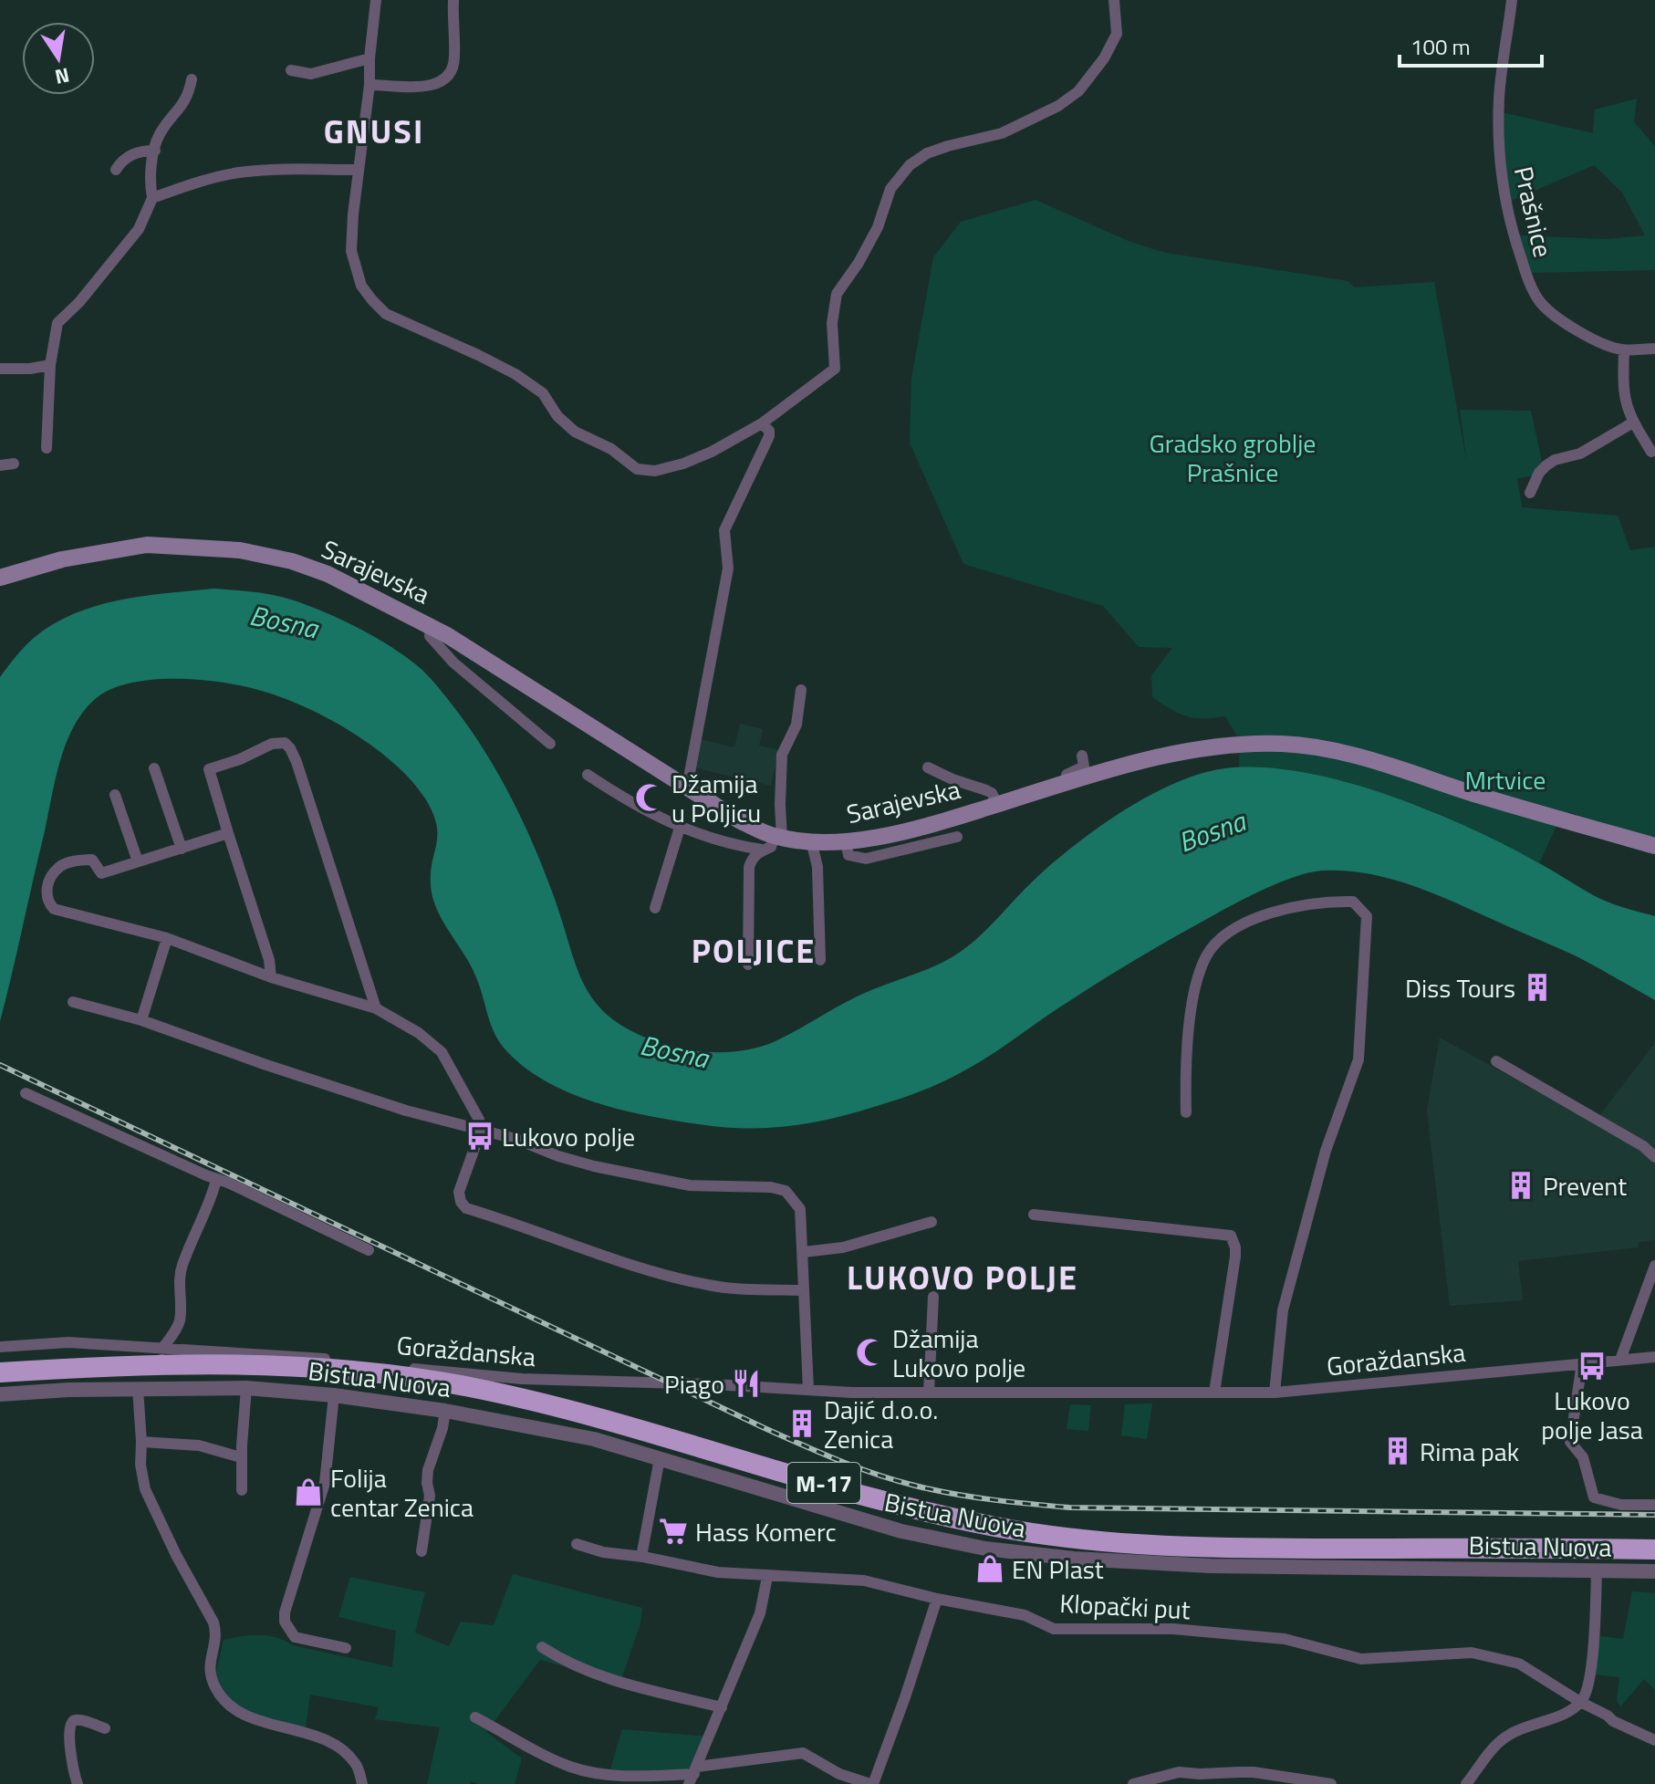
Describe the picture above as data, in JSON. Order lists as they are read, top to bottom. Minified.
{"streets":{"highway":["M-17"],"main road":["Sarajevska"],"street":["Prašnice","Goraždanska","Bistua Nuova","Klopački put"]},"districts":["GNUSI","POLJICE","LUKOVO POLJE"],"water":["Bosna"],"parks":["Gradsko groblje Prašnice","Mrtvice"],"places":{"mosque":["Džamija u Poljicu","Džamija Lukovo polje"],"building":["Diss Tours","Prevent","Dajić d.o.o. Zenica","Rima pak"],"bus stop":["Lukovo polje","Lukovo polje Jasa"],"restaurant":["Piago"],"shop":["Folija centar Zenica","EN Plast"],"supermarket":["Hass Komerc"]},"scale_bar":"100 m","north":"bottom"}
